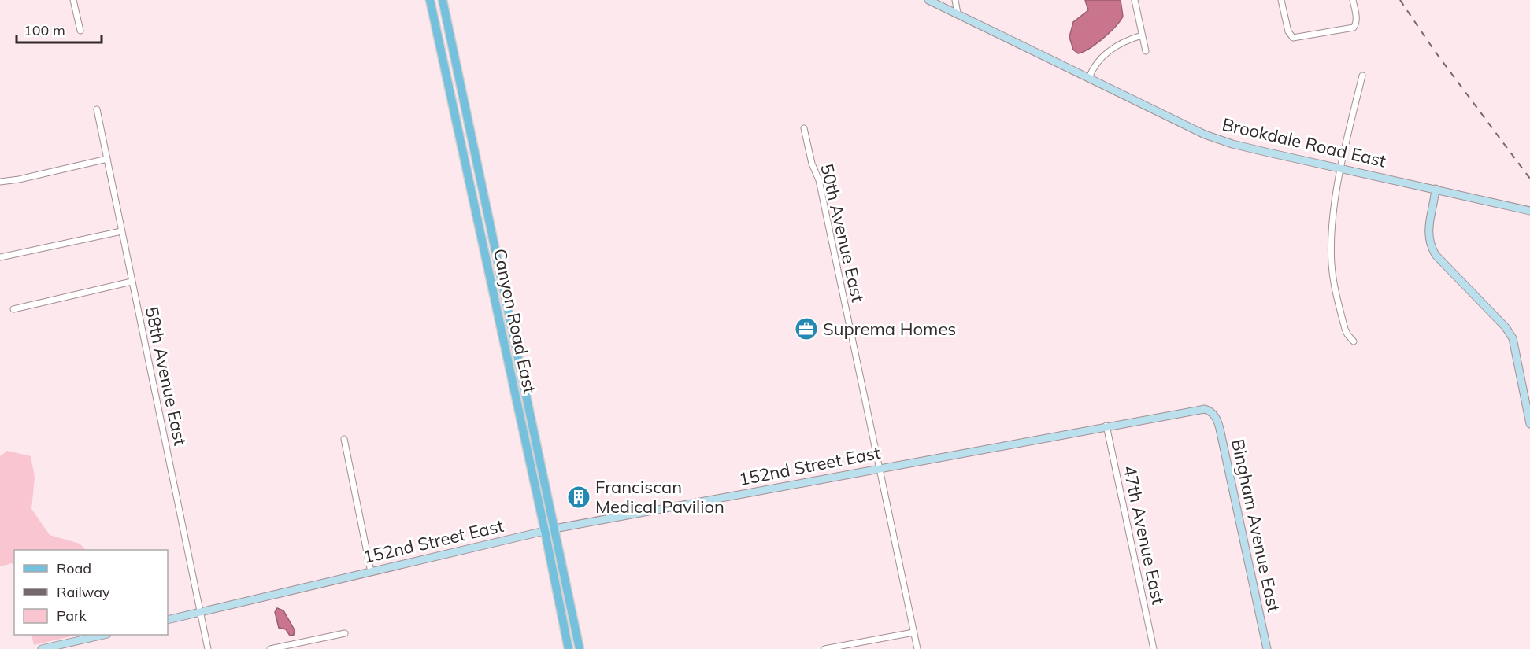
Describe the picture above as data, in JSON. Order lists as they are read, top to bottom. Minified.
{"streets":{"main road":["Canyon Road East"],"street":["Brookdale Road East","50th Avenue East","58th Avenue East","152nd Street East","Bingham Avenue East","47th Avenue East"]},"crossings":[["50th Avenue East","152nd Street East"],["Canyon Road East","152nd Street East"],["58th Avenue East","152nd Street East"],["152nd Street East","Bingham Avenue East"],["152nd Street East","47th Avenue East"]],"places":{"office":["Suprema Homes"],"building":["Franciscan Medical Pavilion"]},"legend":["Road","Railway","Park"],"scale_bar":"100 m"}
